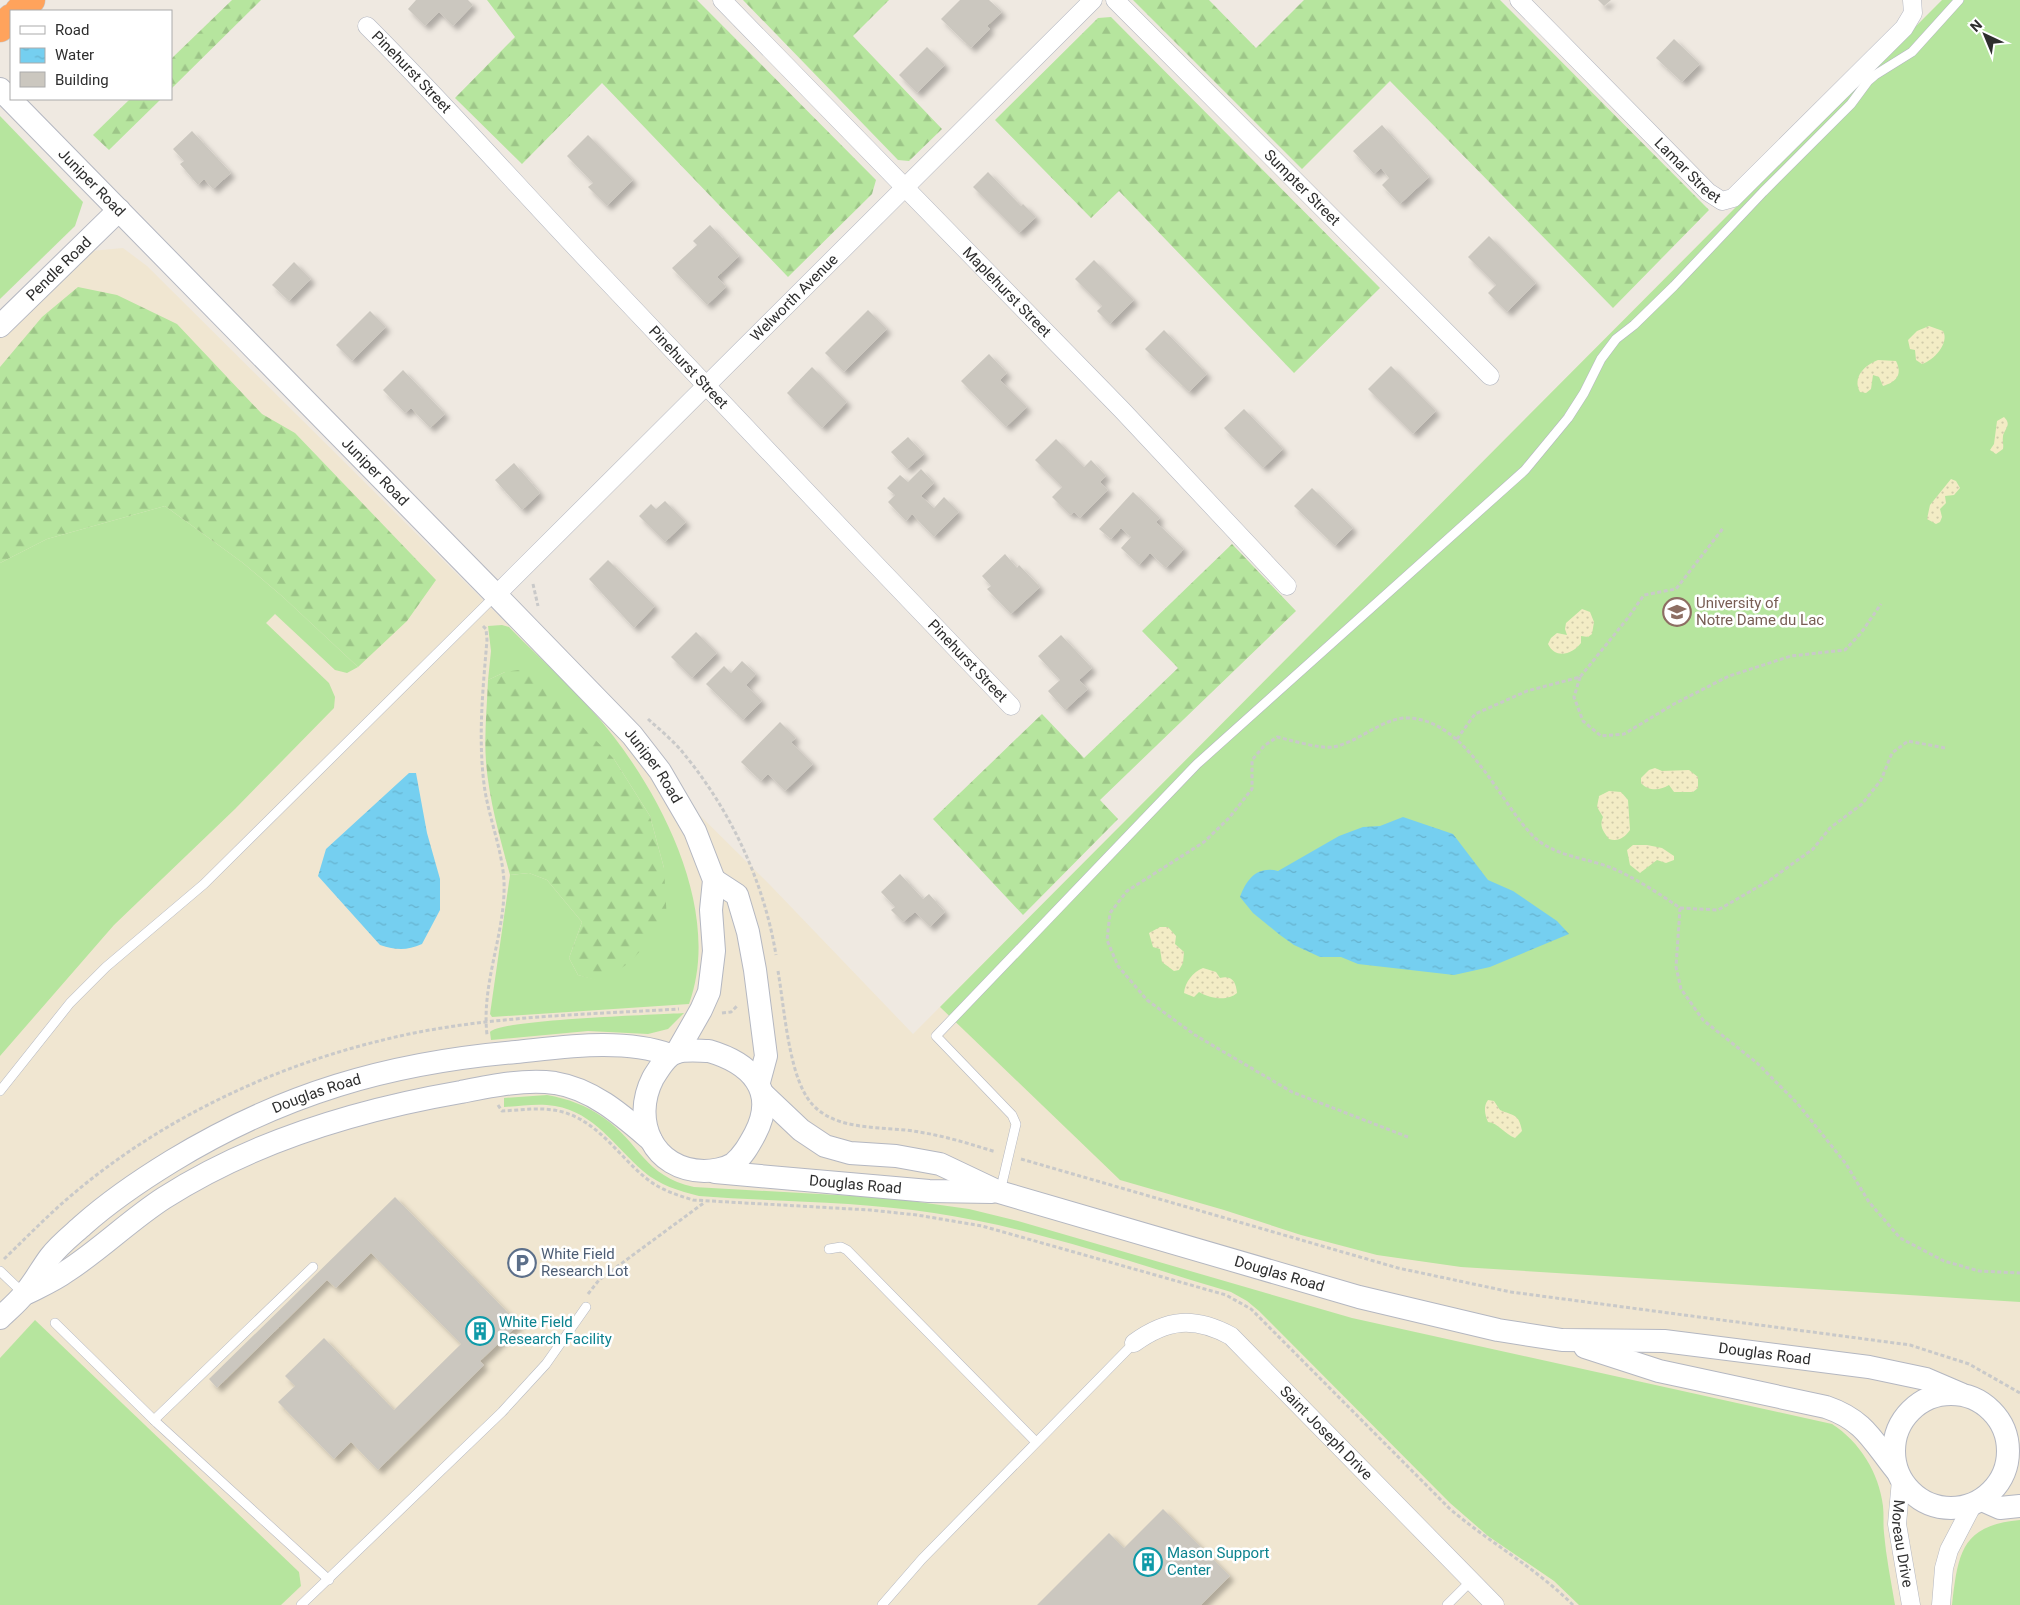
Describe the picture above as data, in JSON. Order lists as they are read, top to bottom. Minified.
{"streets":{"street":["Pinehurst Street","Lamar Street","Juniper Road","Sumpter Street","Pendle Road","Maplehurst Street","Welworth Avenue","Douglas Road","Saint Joseph Drive","Moreau Drive"]},"crossings":[["Pinehurst Street","Welworth Avenue"],["Juniper Road","Pendle Road"],["Juniper Road","Welworth Avenue"],["Juniper Road","Douglas Road"],["Maplehurst Street","Welworth Avenue"],["Douglas Road","Moreau Drive"]],"places":{"school or university":["University of Notre Dame du Lac"],"parking":["White Field Research Lot"],"building":["White Field Research Facility","Mason Support Center"]},"legend":["Road","Water","Building"],"north":"top left"}
